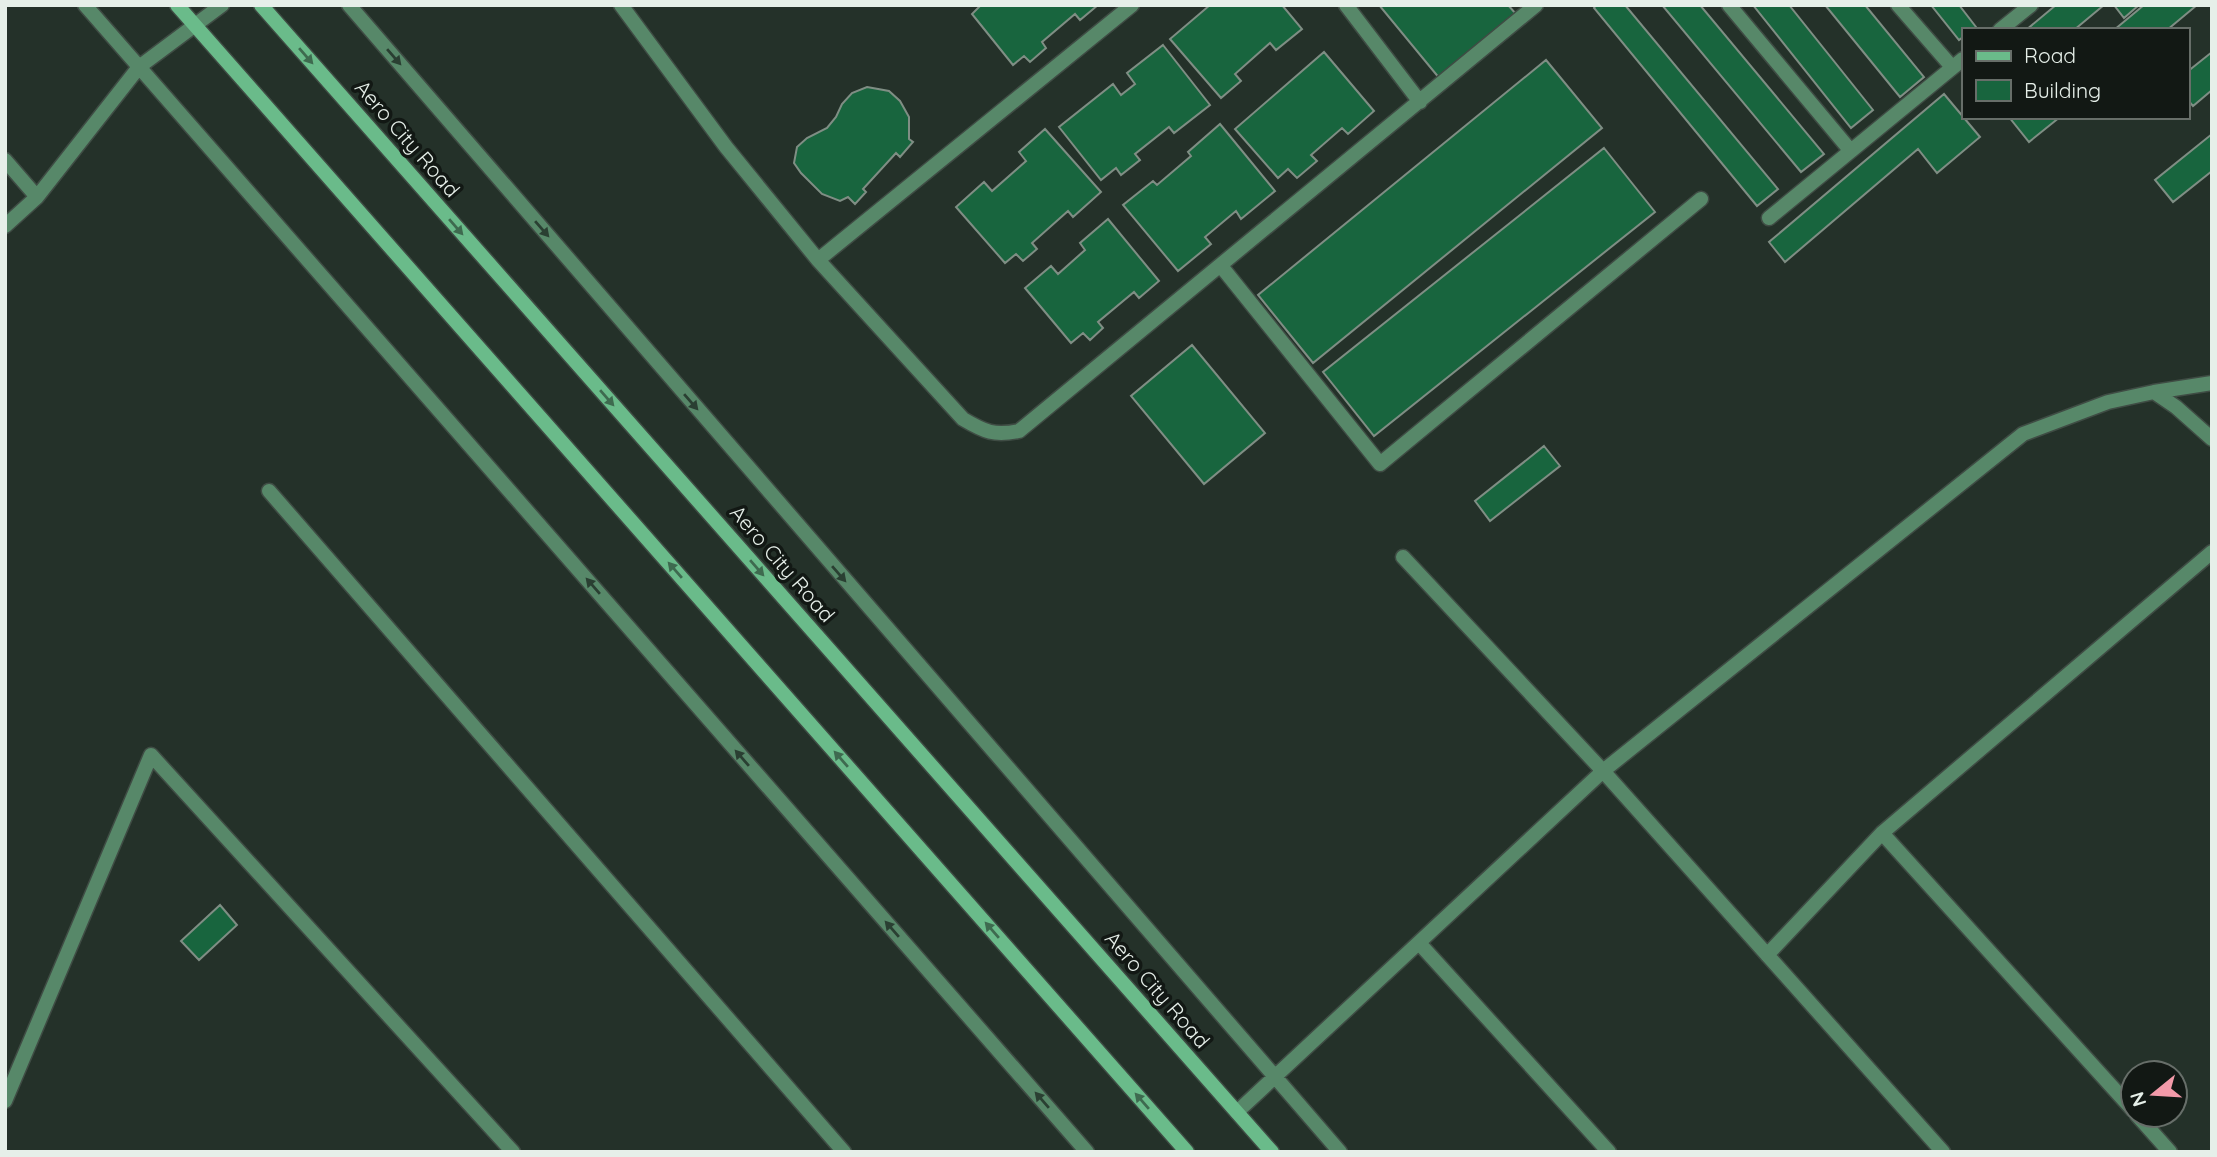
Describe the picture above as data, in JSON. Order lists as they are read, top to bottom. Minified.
{"streets":{"street":["Aero City Road"]},"legend":["Road","Building"],"north":"left"}
